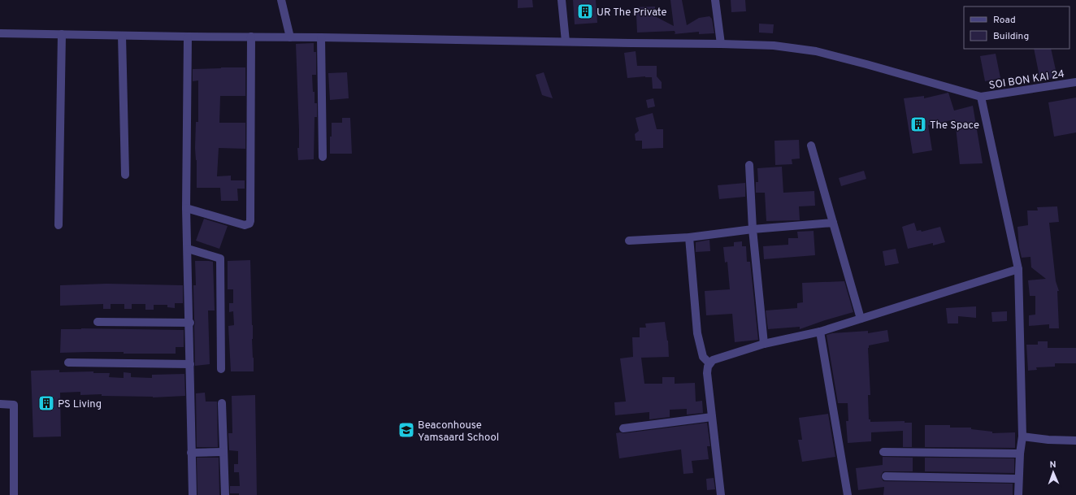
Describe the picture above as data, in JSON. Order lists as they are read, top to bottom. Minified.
{"streets":{"street":["SOI BON KAI 24"]},"places":{"building":["UR The Private","The Space","PS Living"],"school or university":["Beaconhouse Yamsaard School"]},"legend":["Road","Building"],"north":"top"}
